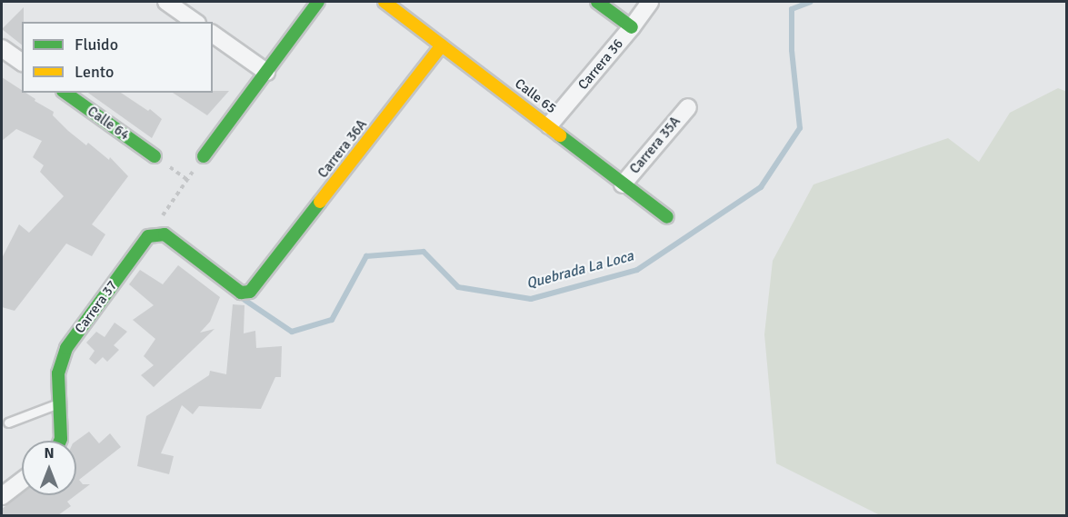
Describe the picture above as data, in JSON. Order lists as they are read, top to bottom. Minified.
{"streets":{"street":["Carrera 36","Calle 65","Calle 64","Carrera 35A","Carrera 36A","Carrera 37"]},"crossings":[["Carrera 36","Calle 65"],["Calle 65","Carrera 35A"],["Calle 65","Carrera 36A"],["Carrera 36A","Carrera 37"]],"water":["Quebrada La Loca"],"legend":["Fluido","Lento"],"north":"top"}
